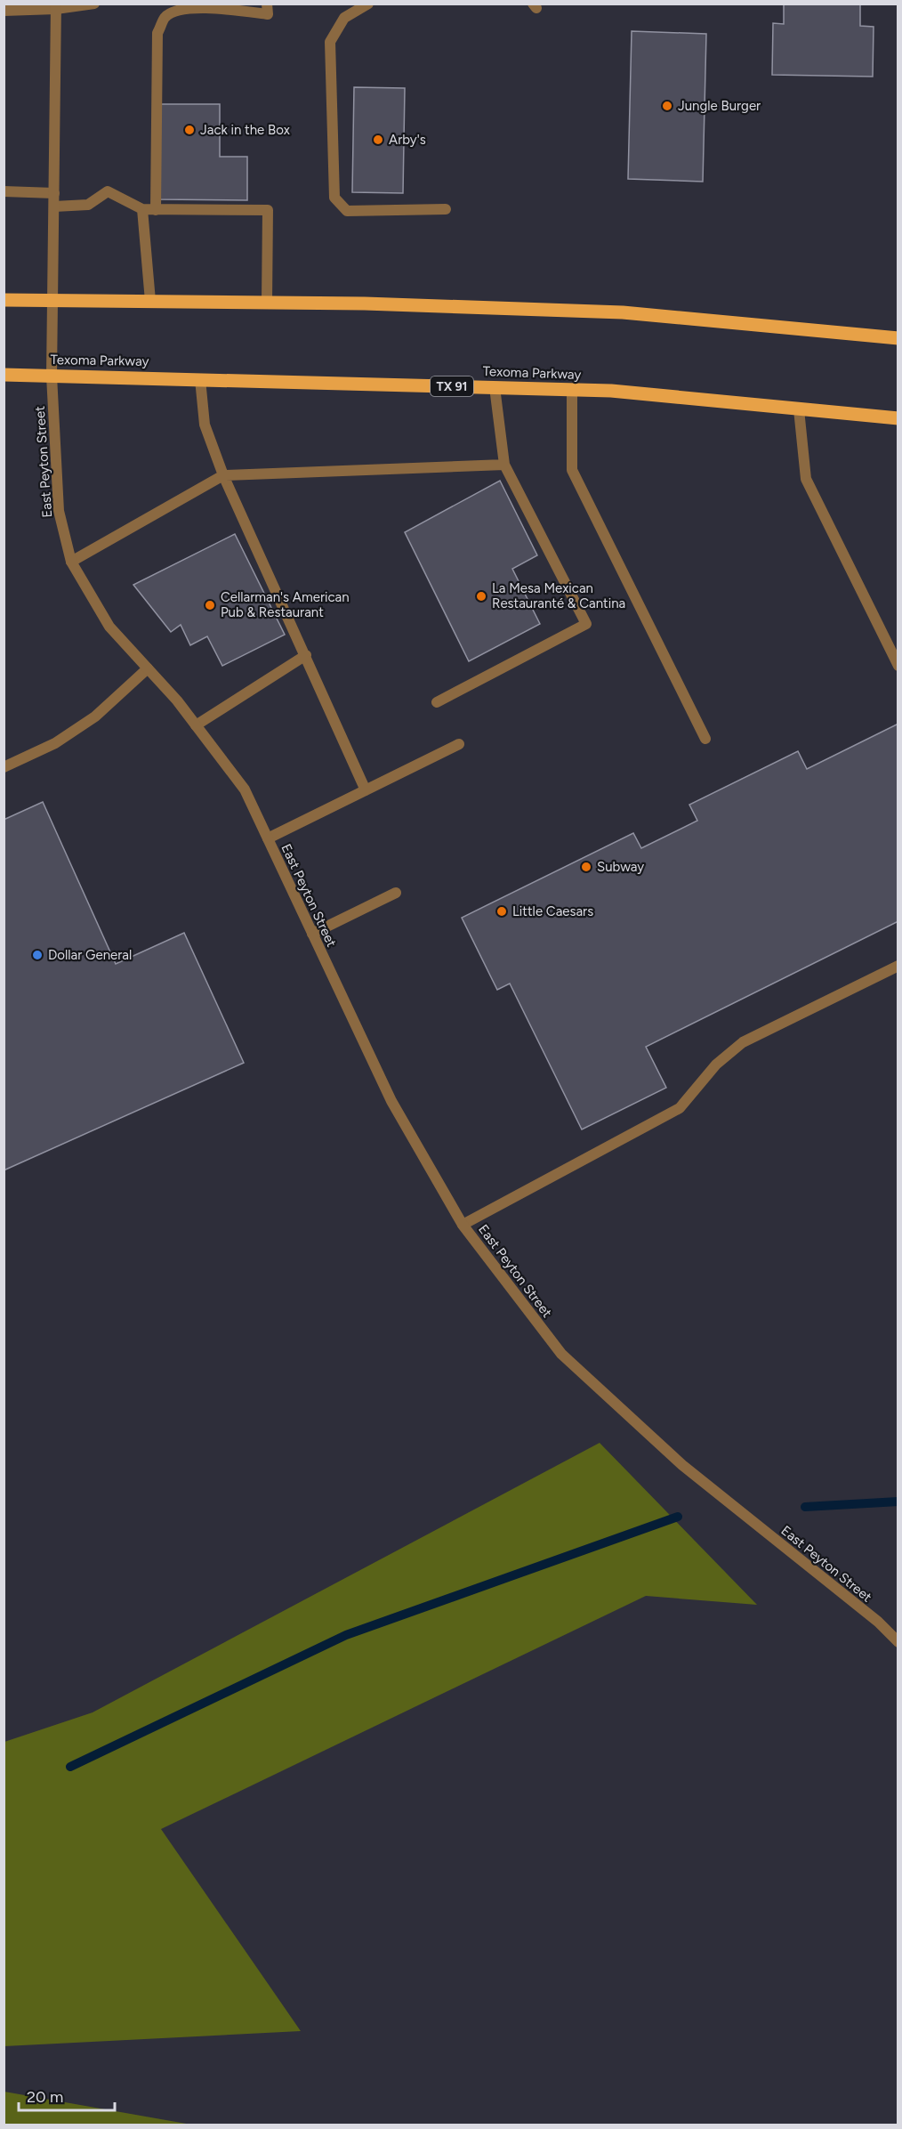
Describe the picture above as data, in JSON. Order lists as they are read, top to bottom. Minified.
{"streets":{"main road":["Texoma Parkway","TX 91"],"street":["East Peyton Street"]},"crossings":[["Texoma Parkway","East Peyton Street"]],"places":["Jungle Burger","Jack in the Box","Arby's","La Mesa Mexican Restauranté & Cantina","Cellarman's American Pub & Restaurant","Subway","Little Caesars","Dollar General"],"scale_bar":"20 m"}
